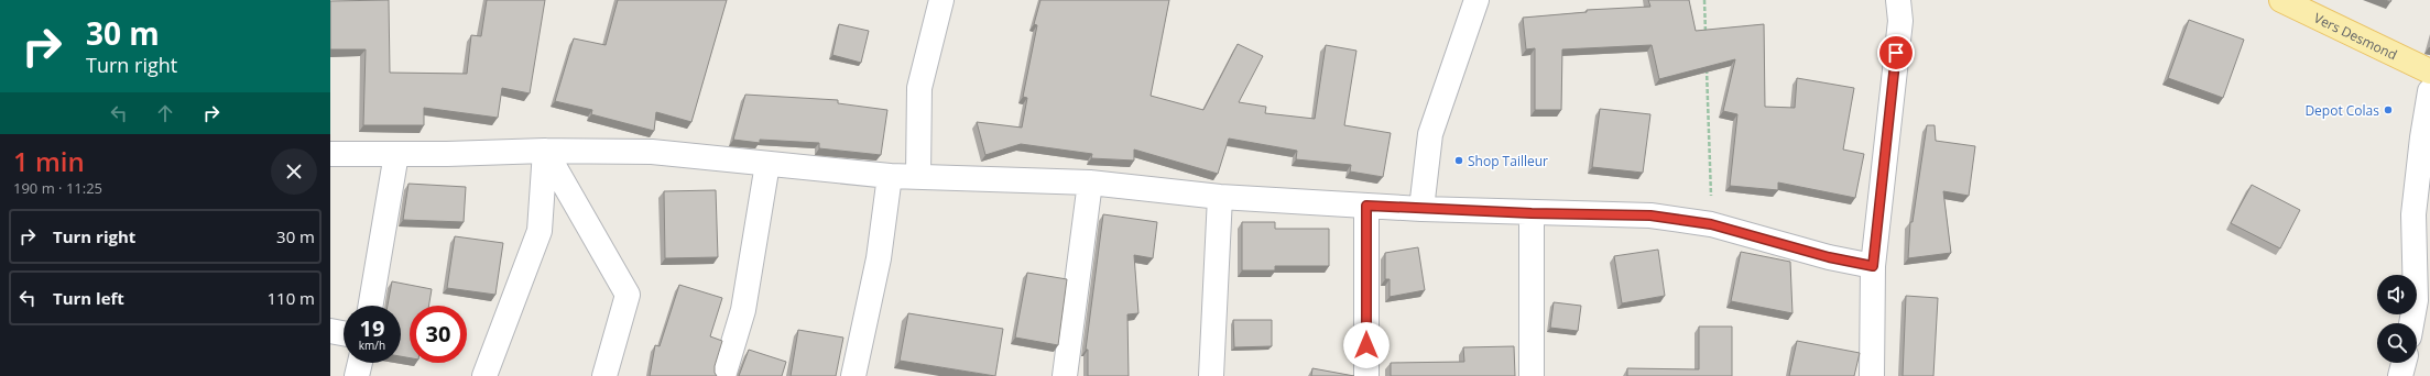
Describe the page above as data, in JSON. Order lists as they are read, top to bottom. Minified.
{"streets":{"main road":["Vers Desmond"]},"places":["Depot Colas","Shop Tailleur"],"page":{"turn":["30 m","Turn right"],"heading":["1 min","190 m · 11:25"],"list":[{"name":"Turn right","value":"30 m"},{"name":"Turn left","value":"110 m"}],"speed":"19 km/h","limit":"30"}}
